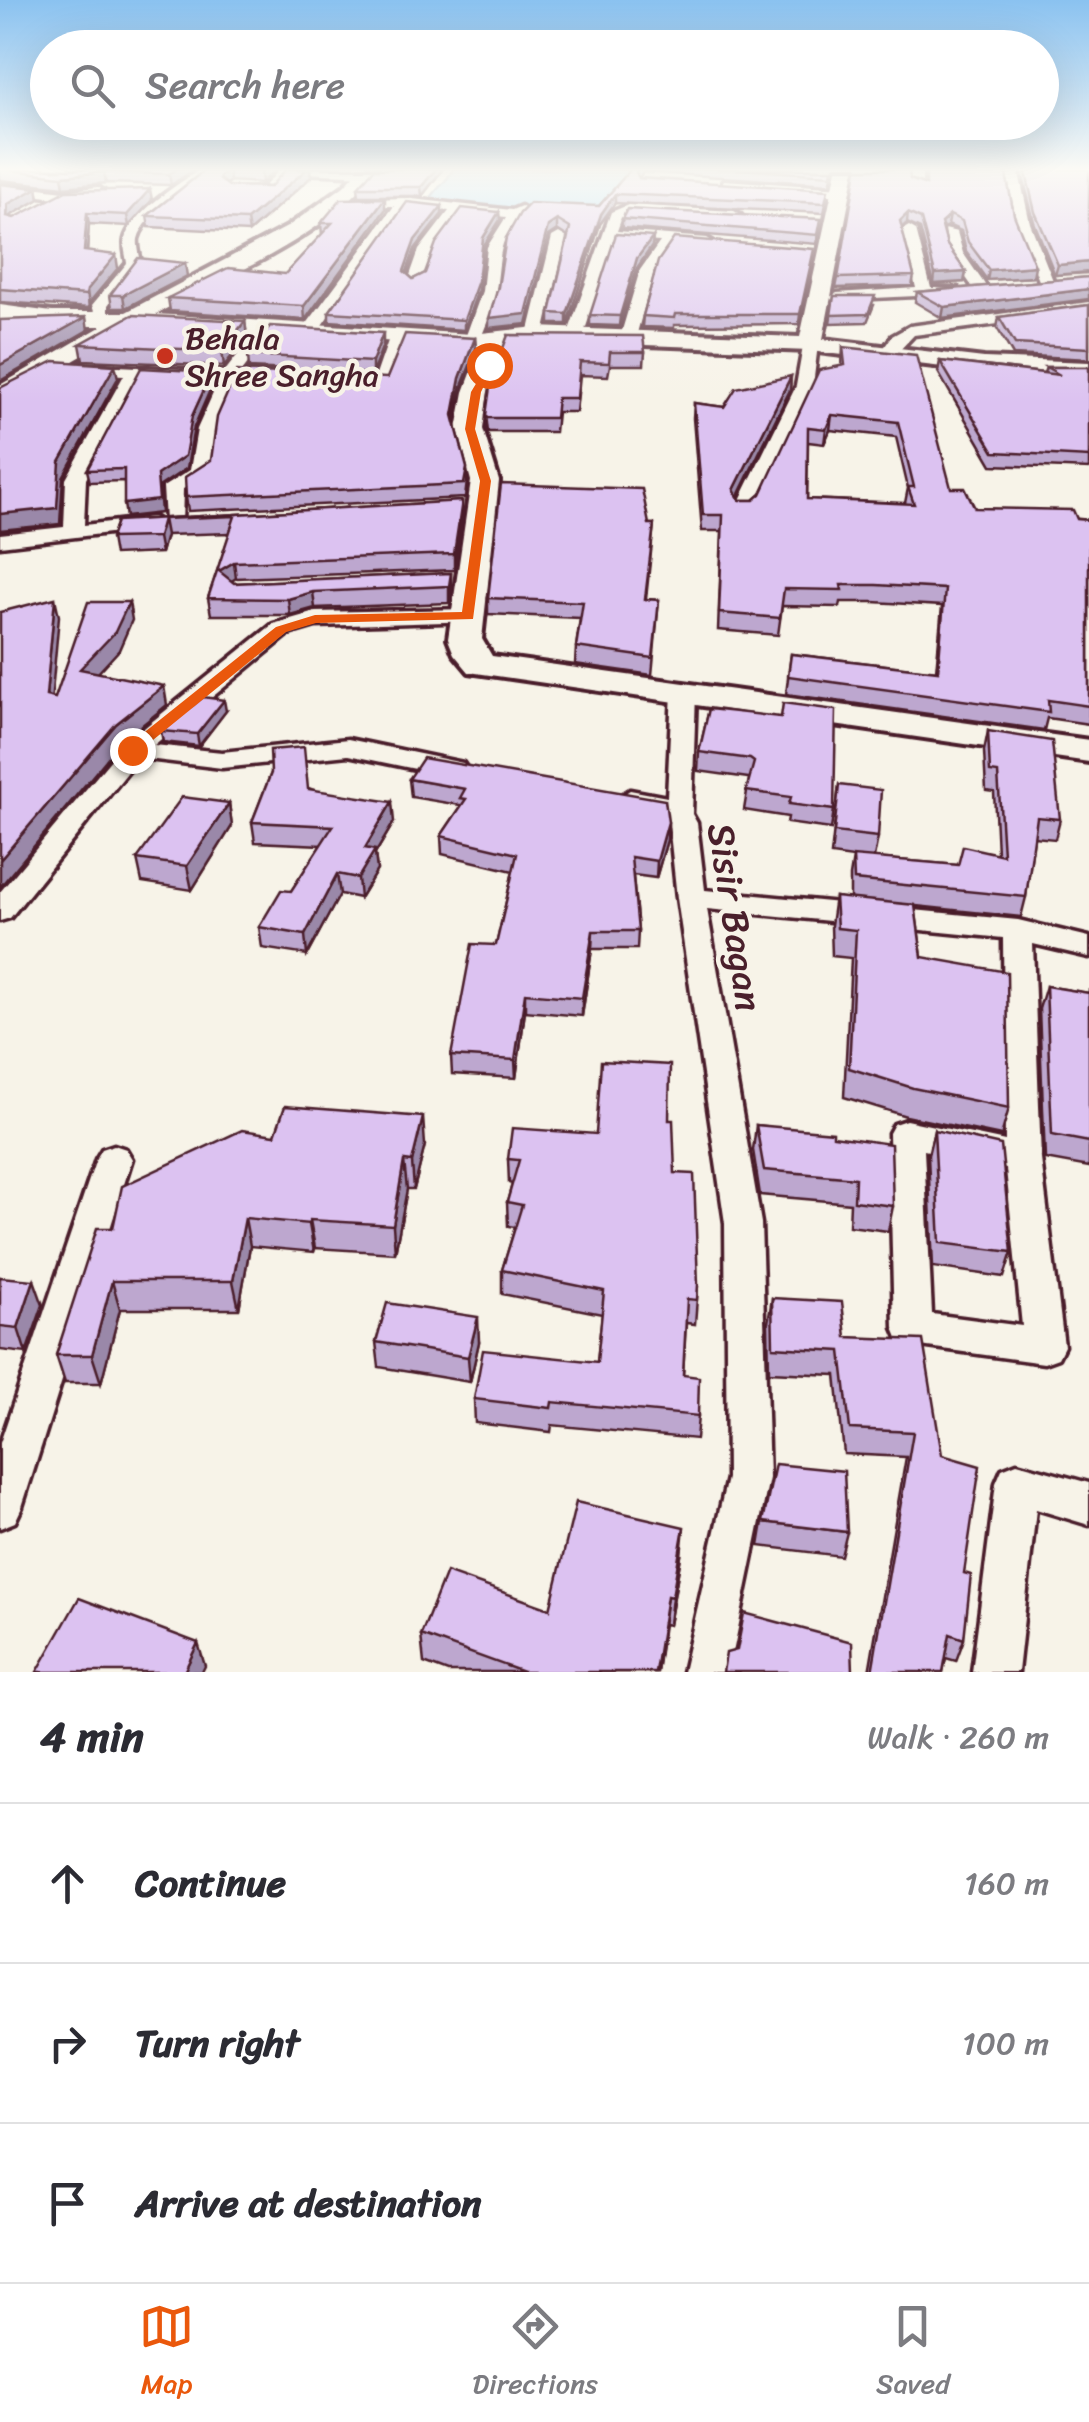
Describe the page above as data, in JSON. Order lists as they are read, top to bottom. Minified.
{"streets":{"street":["Sisir Bagan"]},"places":["Behala Shree Sangha"],"page":{"search":"Search here","heading":["4 min","Walk · 260 m"],"list":[["Continue","160 m"],["Turn right","100 m"],"Arrive at destination"],"nav":["Map","Directions","Saved"]}}
